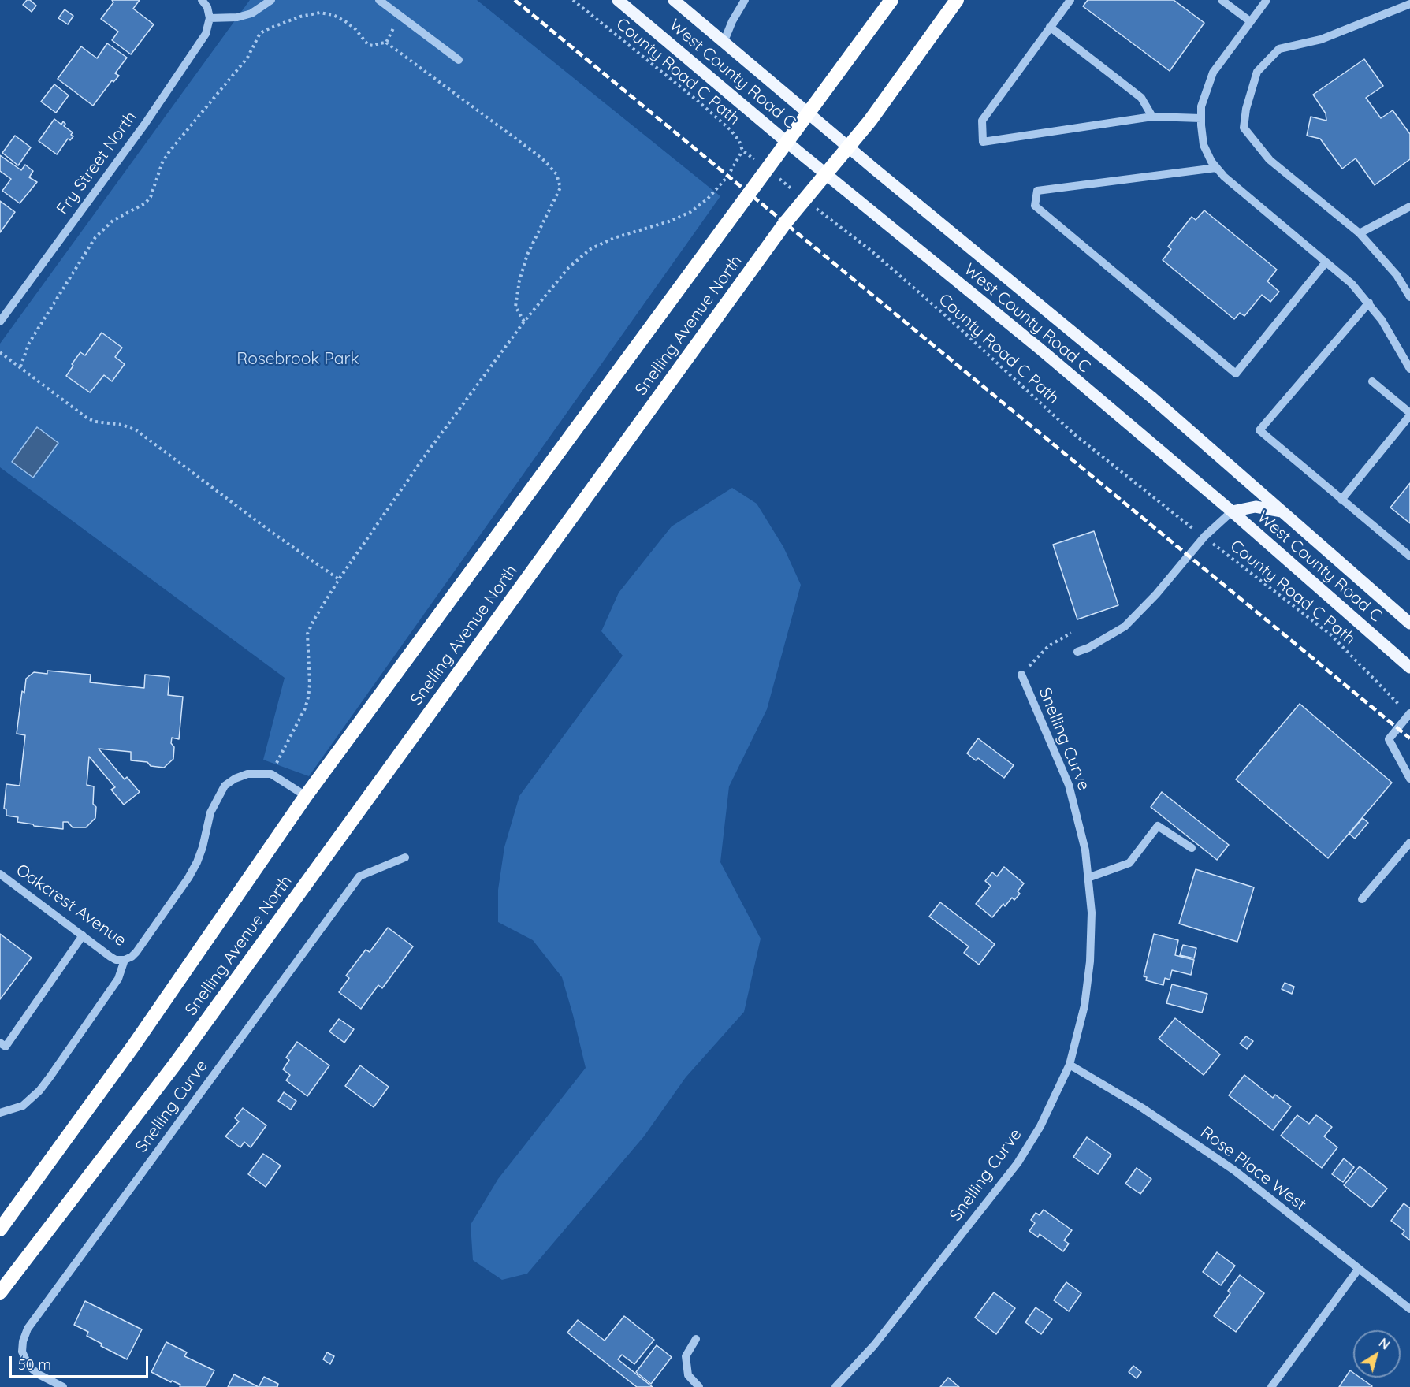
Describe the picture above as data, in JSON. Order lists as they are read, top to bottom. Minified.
{"streets":{"highway":["Snelling Avenue North"],"main road":["West County Road C"],"street":["Fry Street North","Snelling Curve","Oakcrest Avenue","Rose Place West"],"path":["County Road C Path"]},"crossings":[["County Road C Path","Snelling Avenue North"],["West County Road C","Snelling Avenue North"],["Snelling Curve","Rose Place West"]],"parks":["Rosebrook Park"],"scale_bar":"50 m","north":"top right"}
